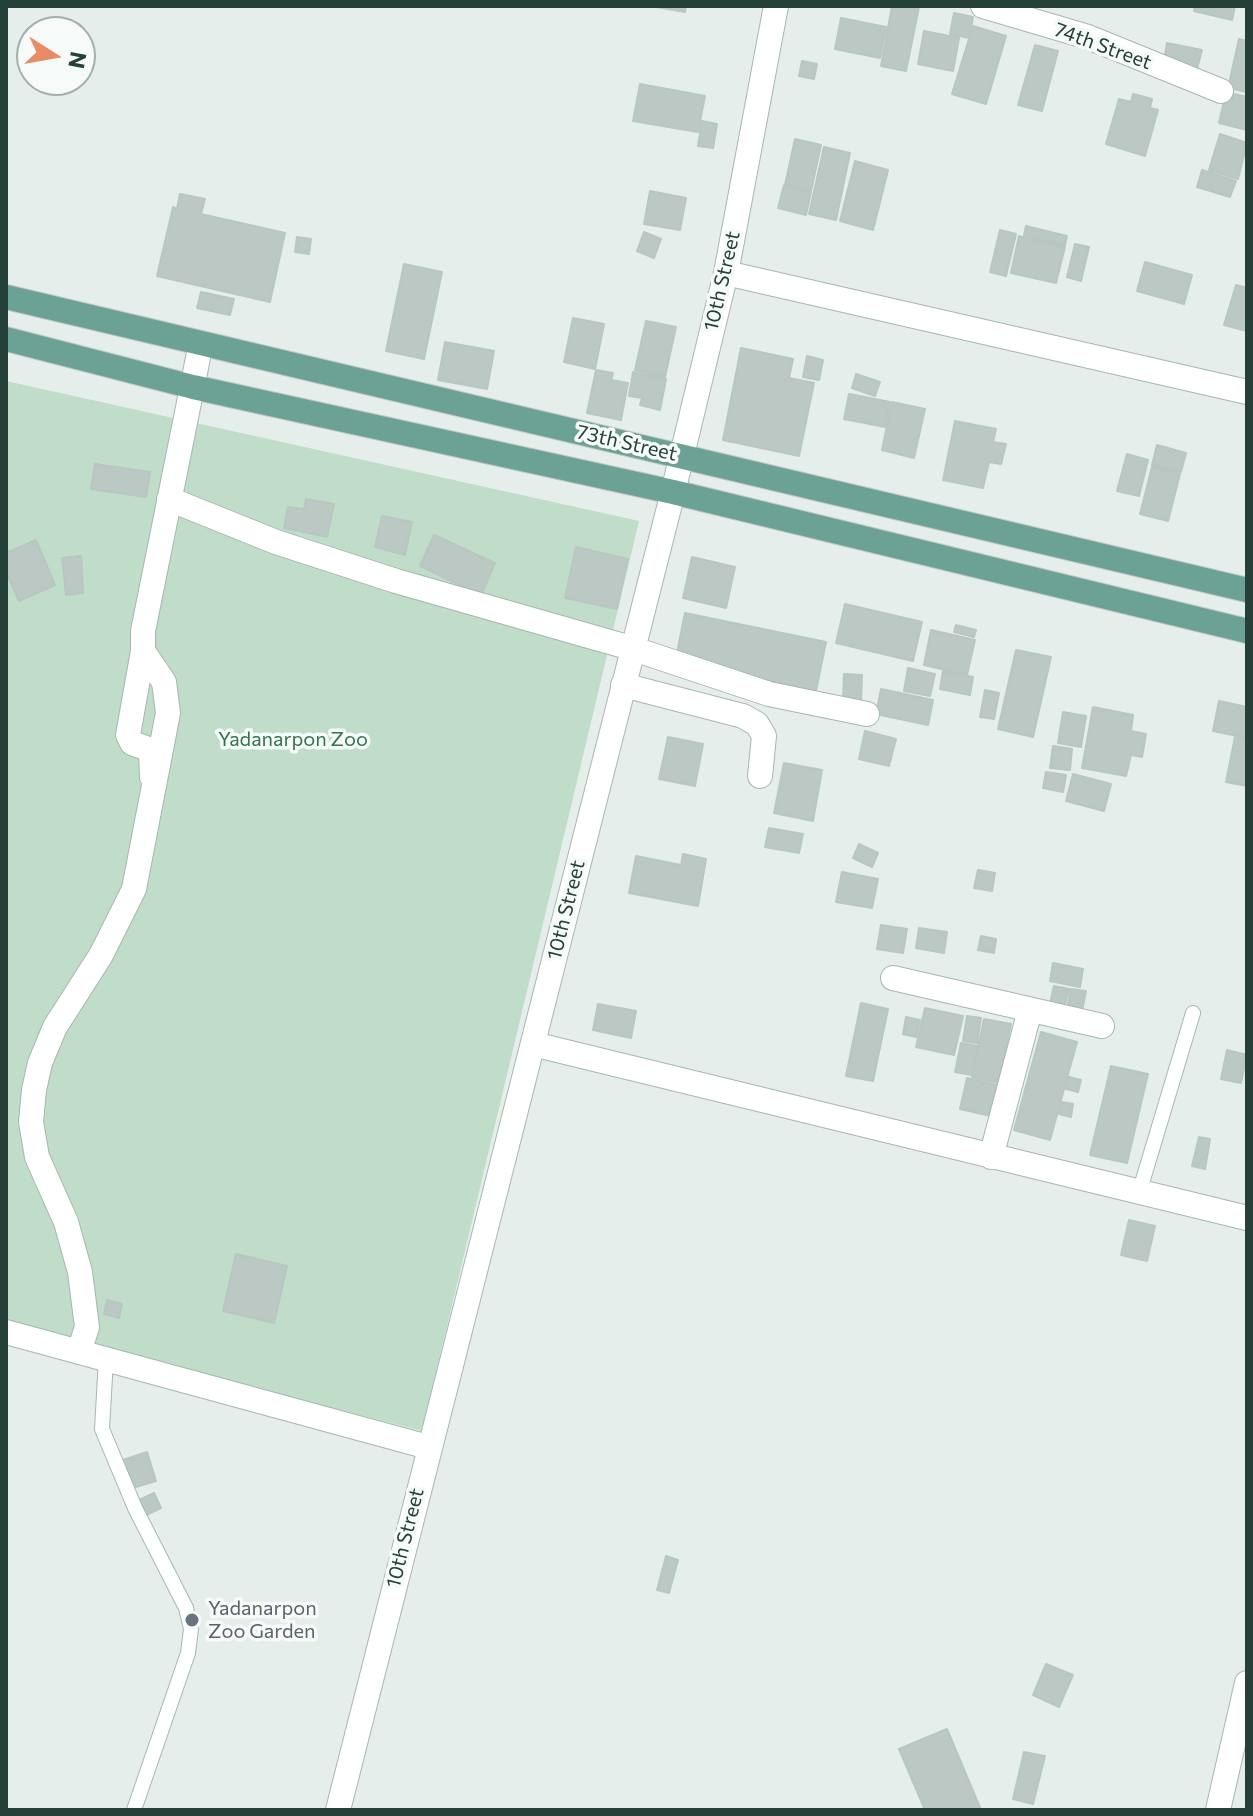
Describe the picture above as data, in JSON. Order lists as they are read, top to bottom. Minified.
{"streets":{"main road":["73th Street"],"street":["74th Street","10th Street"]},"crossings":[["10th Street","73th Street"]],"parks":["Yadanarpon Zoo"],"places":["Yadanarpon Zoo Garden"],"north":"right"}
